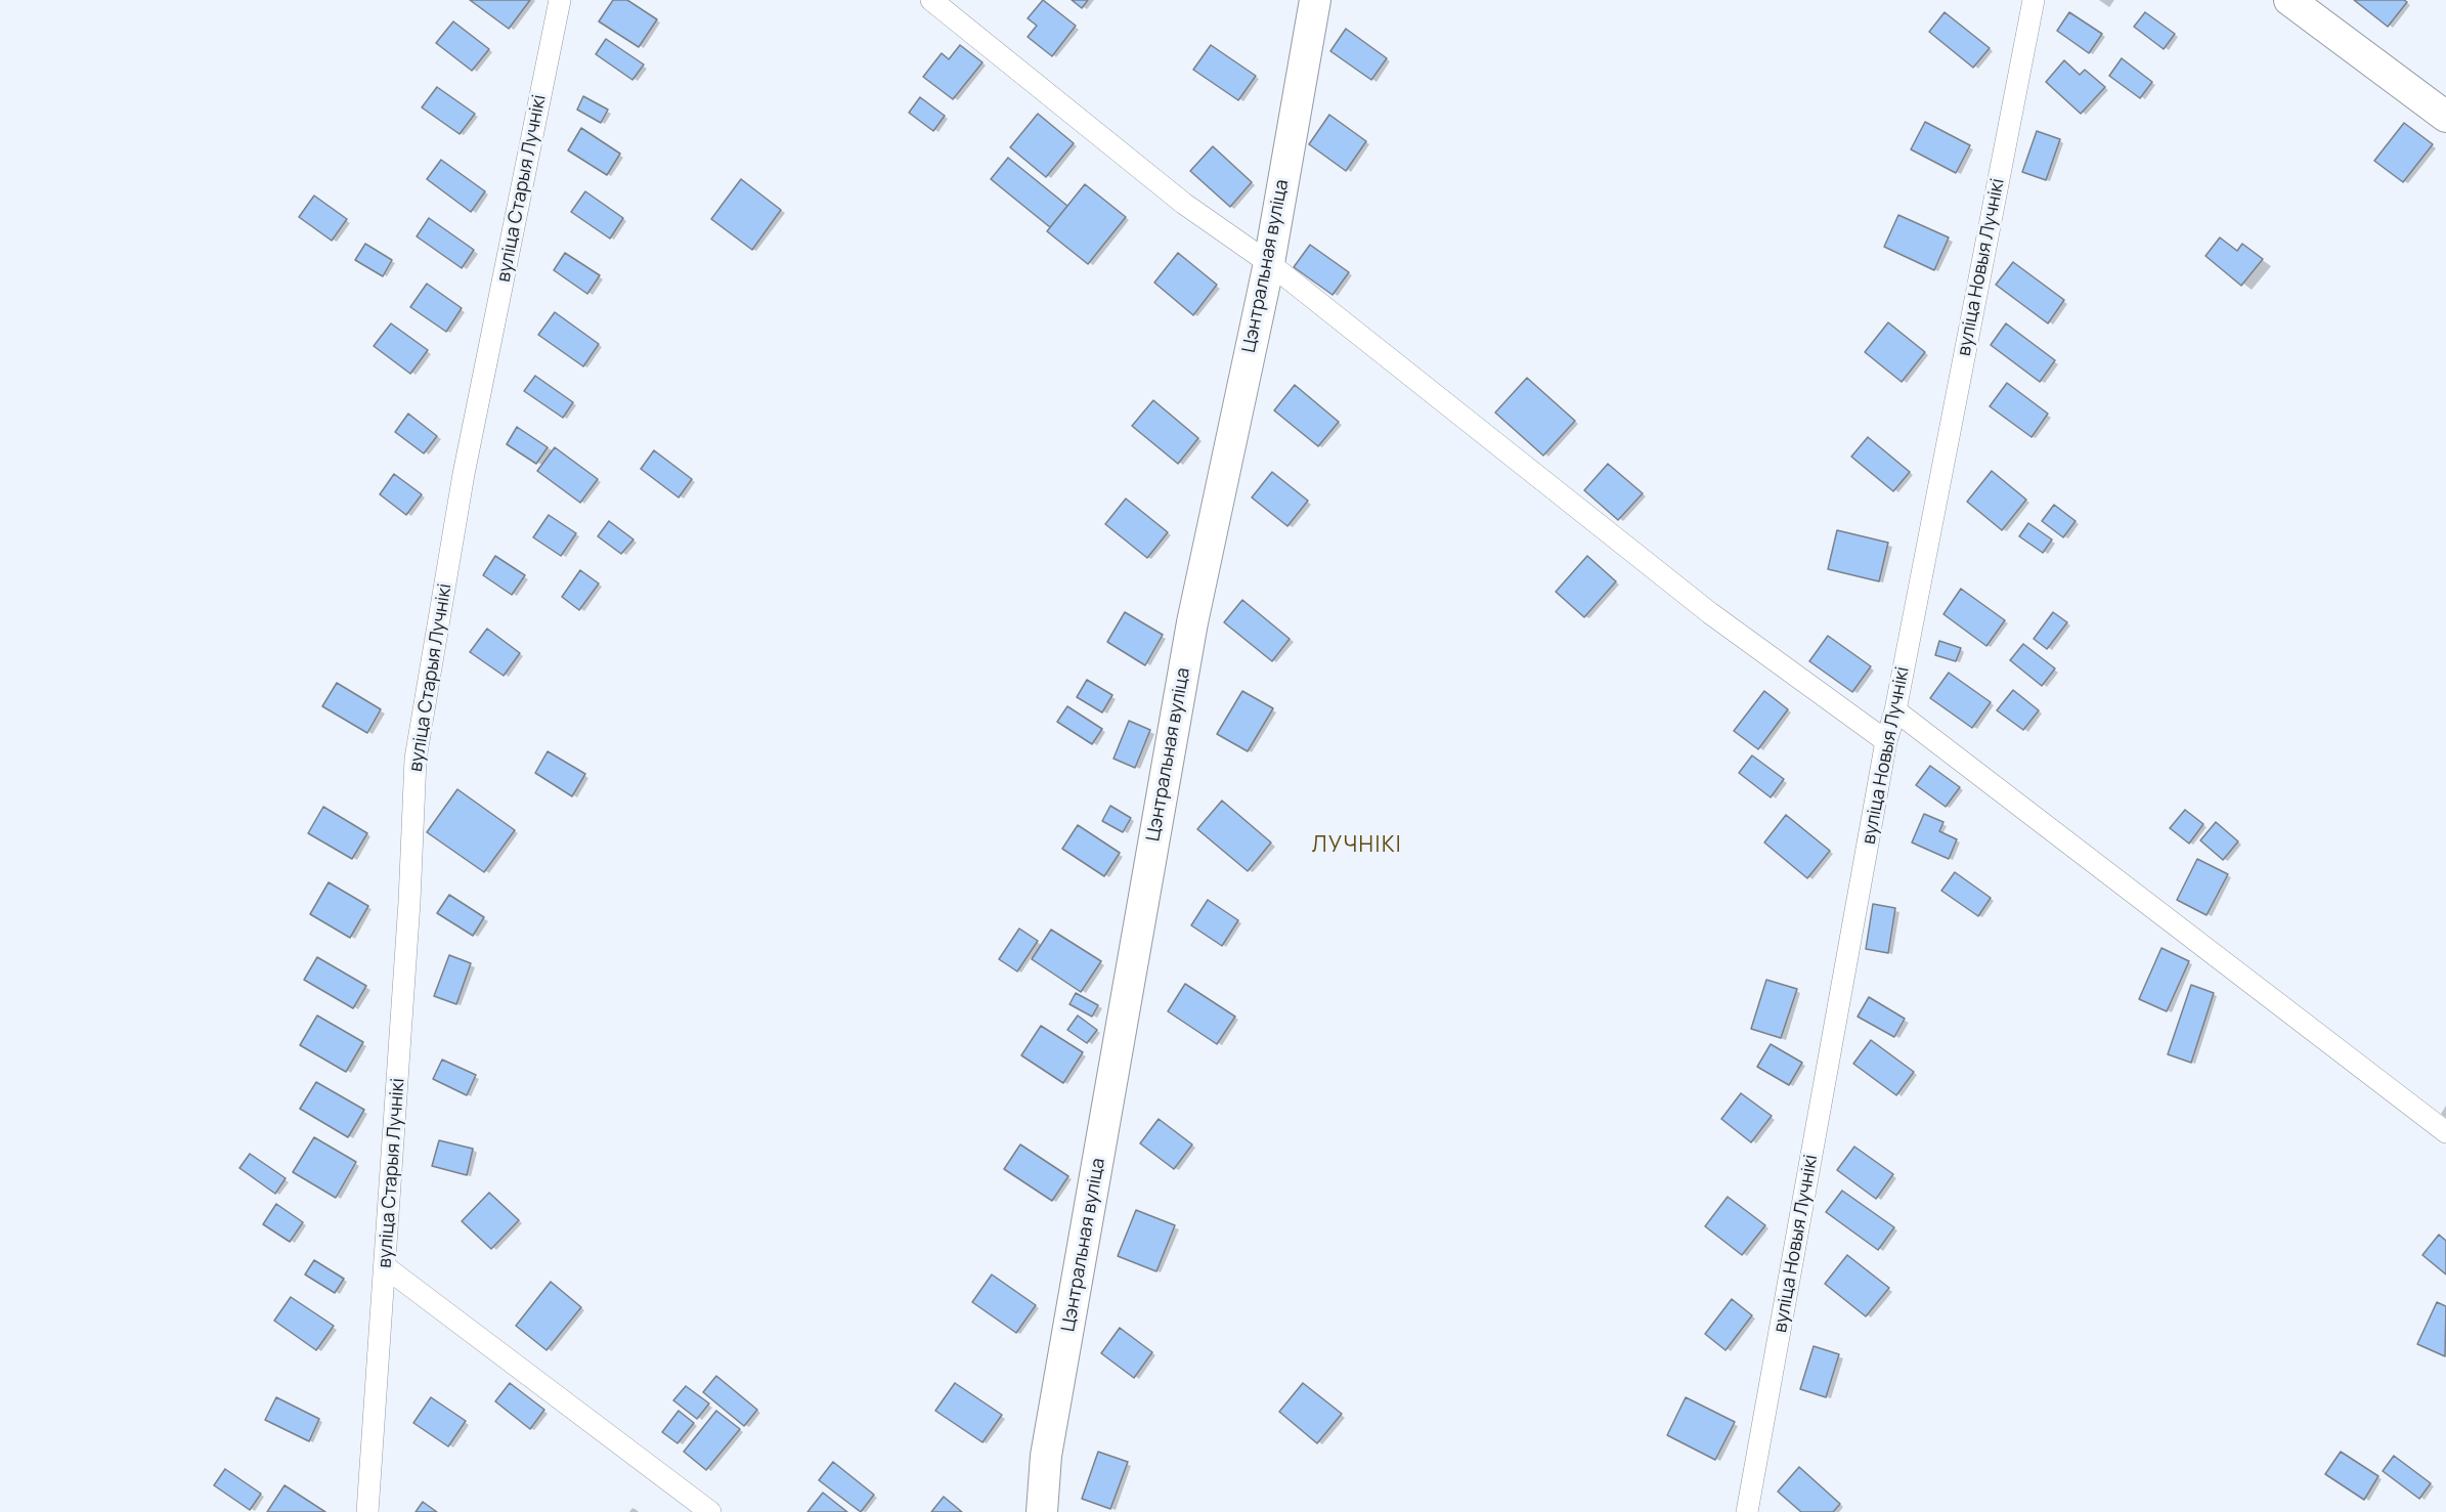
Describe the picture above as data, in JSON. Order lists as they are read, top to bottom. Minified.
{"streets":{"main road":["Цэнтральная вуліца"],"street":["вуліца Старыя Лучнікі","вуліца Новыя Лучнікі"]},"districts":["ЛУЧНІКІ"]}
